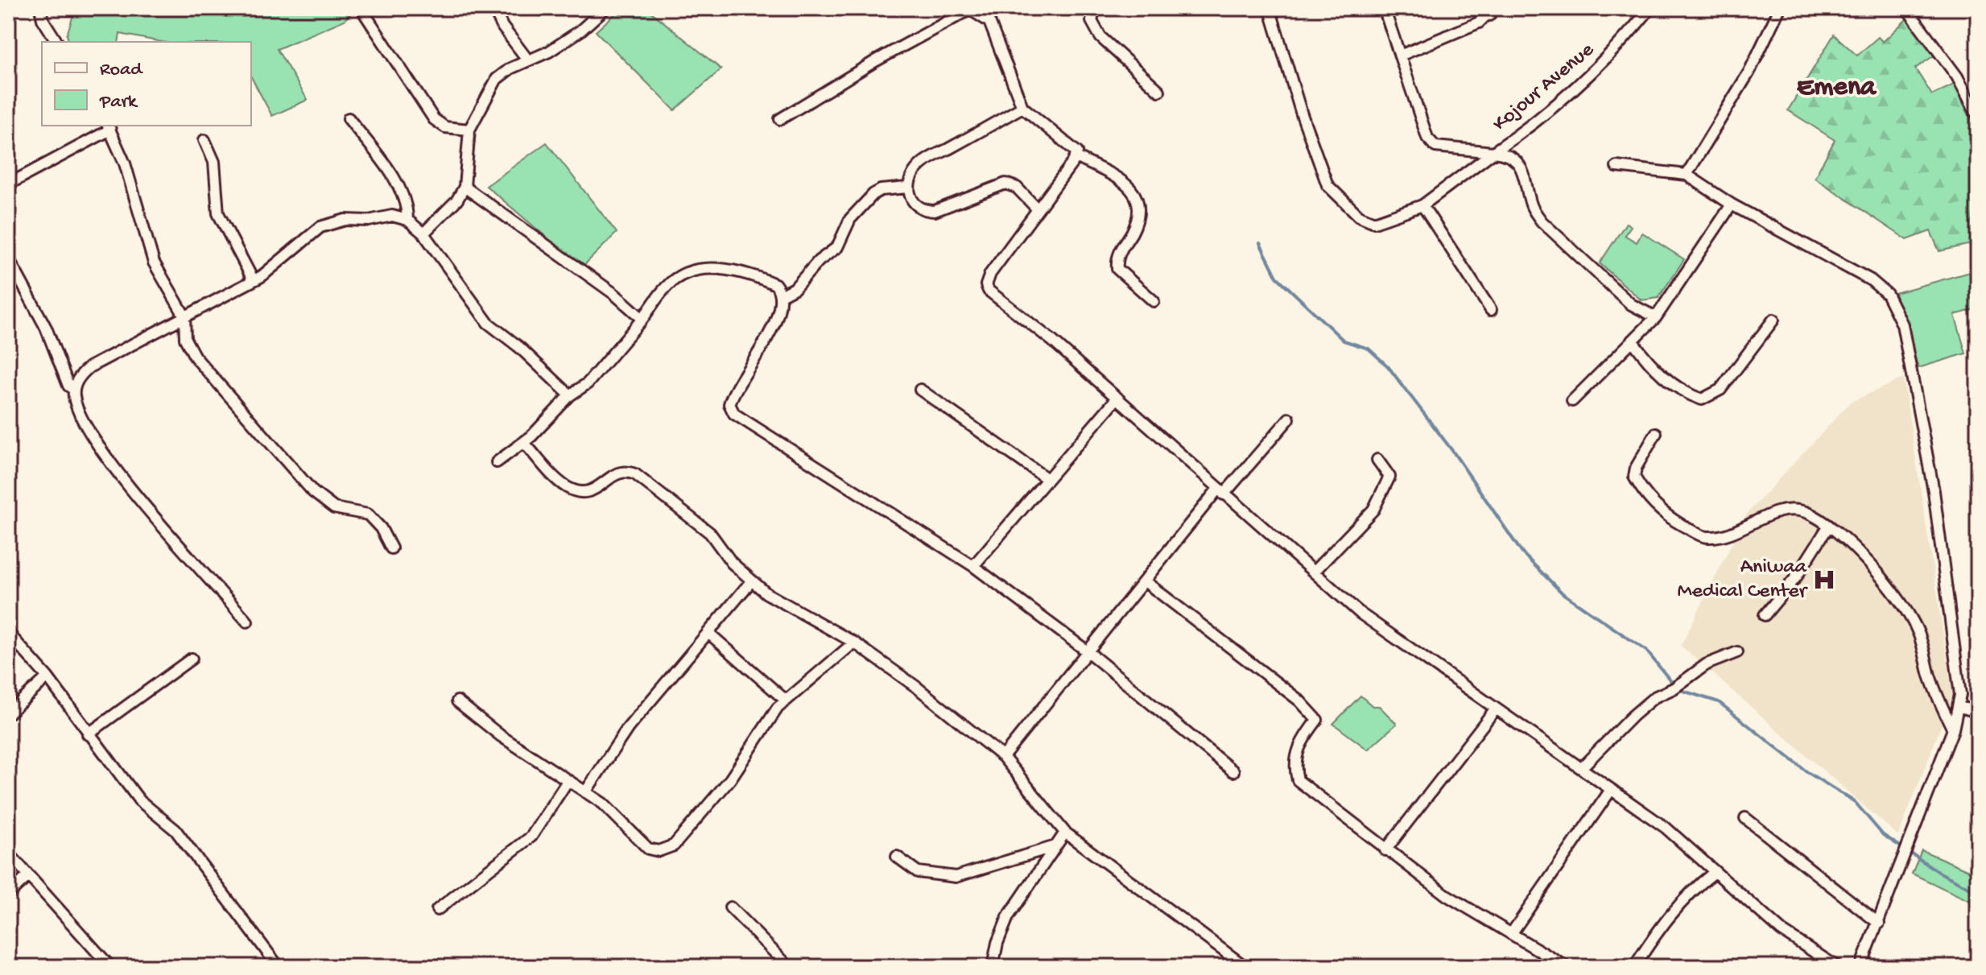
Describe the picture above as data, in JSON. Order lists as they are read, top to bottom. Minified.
{"streets":{"street":["Kojour Avenue"]},"districts":["Emena"],"places":{"hospital":["Aniwaa Medical Center"]},"legend":["Road","Park"]}
